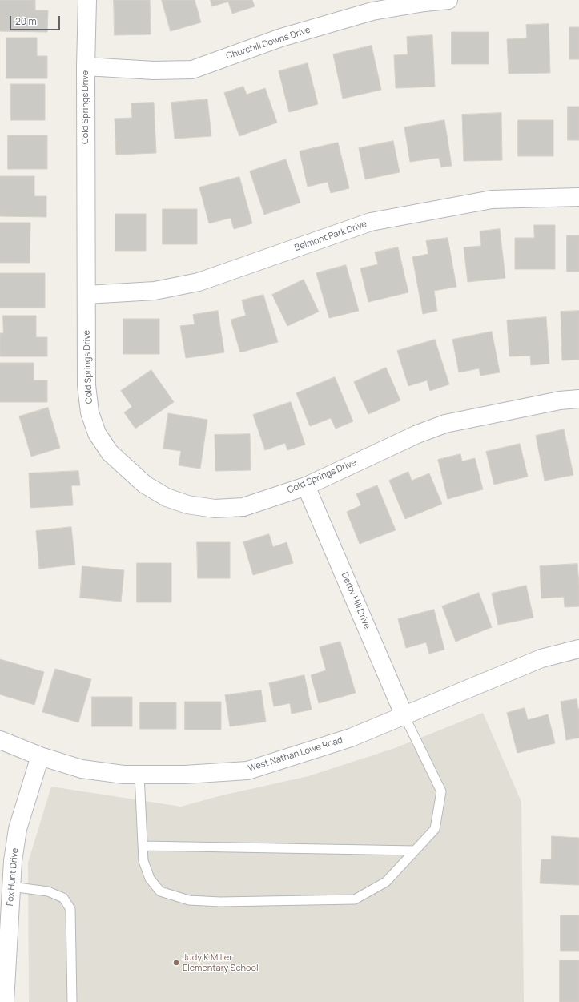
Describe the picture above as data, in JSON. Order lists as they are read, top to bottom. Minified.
{"streets":{"street":["Churchill Downs Drive","Cold Springs Drive","Belmont Park Drive","Derby Hill Drive","West Nathan Lowe Road","Fox Hunt Drive"]},"crossings":[["Churchill Downs Drive","Cold Springs Drive"],["Cold Springs Drive","Belmont Park Drive"],["Cold Springs Drive","Derby Hill Drive"],["Derby Hill Drive","West Nathan Lowe Road"],["West Nathan Lowe Road","Fox Hunt Drive"]],"places":["Judy K Miller Elementary School"],"scale_bar":"20 m"}
